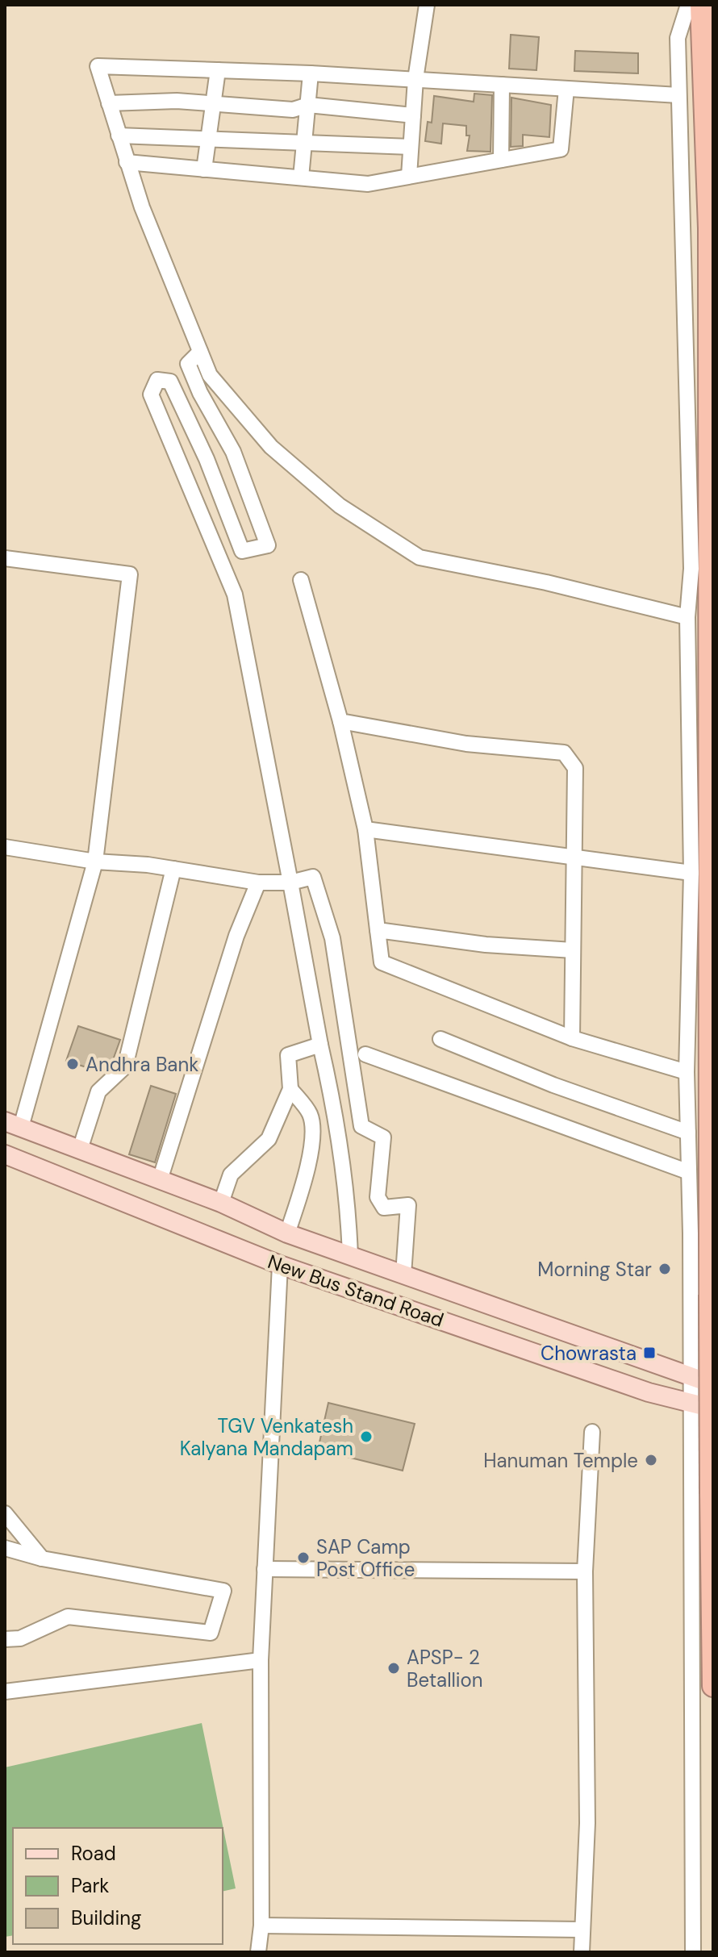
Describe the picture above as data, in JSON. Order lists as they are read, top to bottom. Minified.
{"streets":{"main road":["New Bus Stand Road"]},"places":{"other":["Andhra Bank","Morning Star","TGV Venkatesh Kalyana Mandapam","Hanuman Temple","SAP Camp Post Office","APSP- 2 Betallion"],"transit":["Chowrasta"]},"legend":["Road","Park","Building"]}
